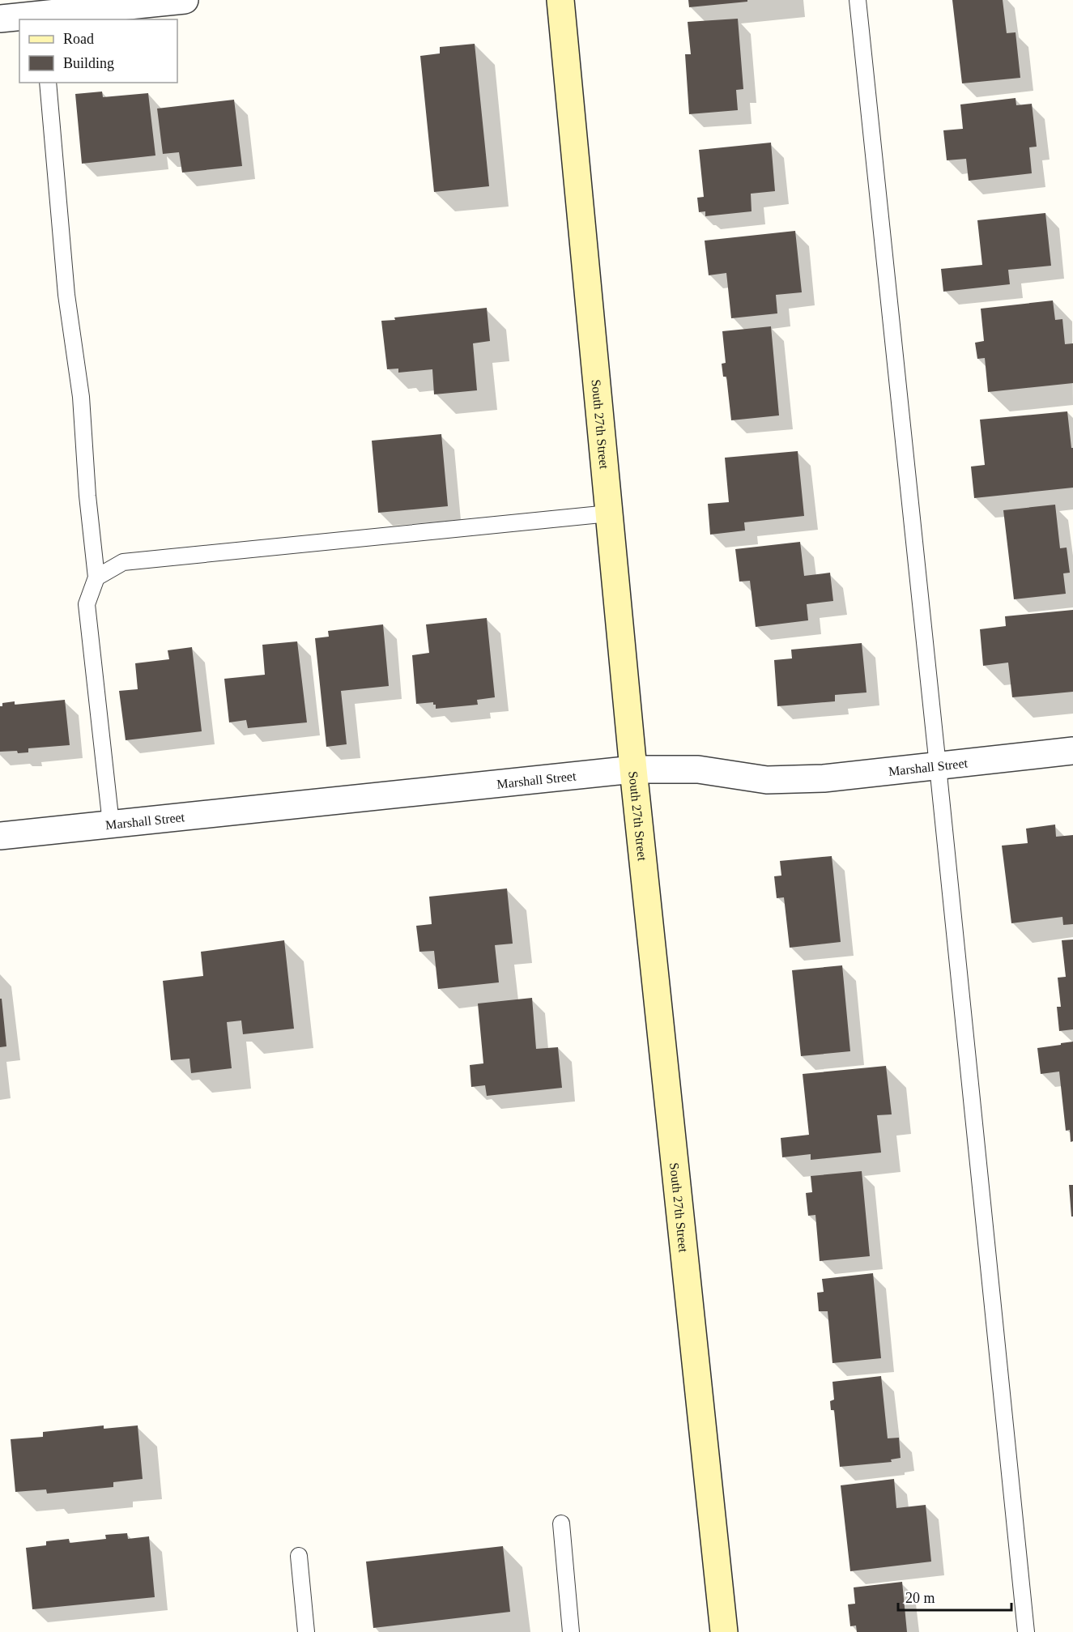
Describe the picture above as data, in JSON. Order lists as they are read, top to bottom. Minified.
{"streets":{"main road":["South 27th Street"],"street":["Marshall Street"]},"crossings":[["South 27th Street","Marshall Street"]],"legend":["Road","Building"],"scale_bar":"20 m"}
